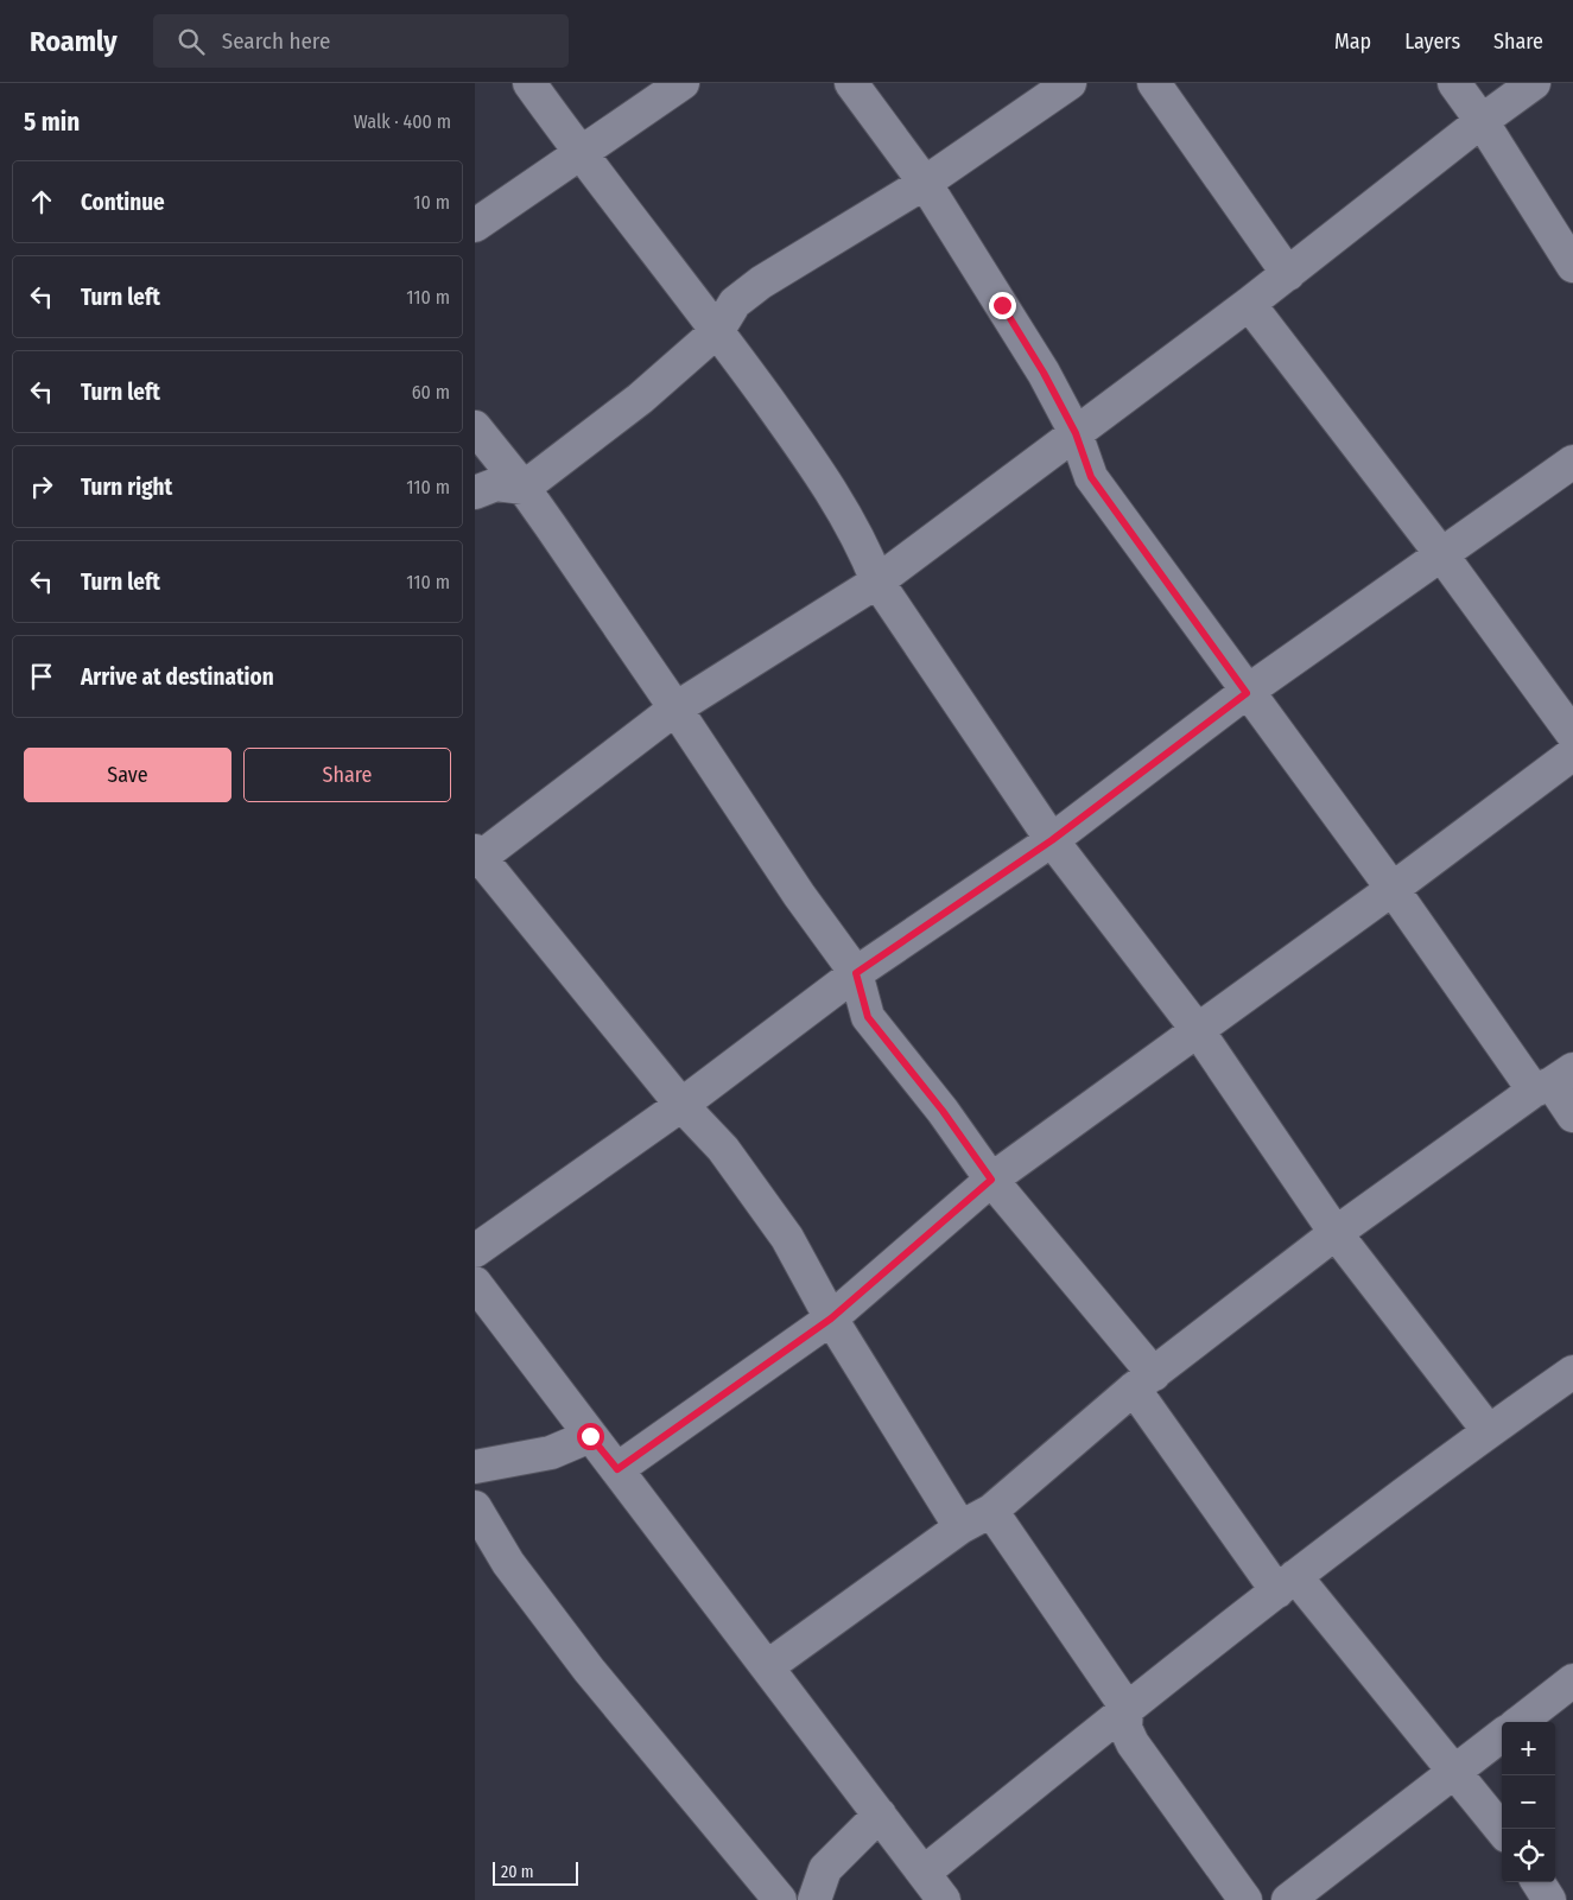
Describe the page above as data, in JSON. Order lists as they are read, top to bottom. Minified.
{"scale_bar":"20 m","page":{"header":"Roamly","search":"Search here","nav":["Map","Layers","Share"],"heading":["5 min","Walk · 400 m"],"list":[["Continue","10 m"],["Turn left","110 m"],["Turn left","60 m"],["Turn right","110 m"],["Turn left","110 m"],"Arrive at destination"],"buttons":["Save","Share"],"map_buttons":["+","−"],"scale":"20 m"}}
